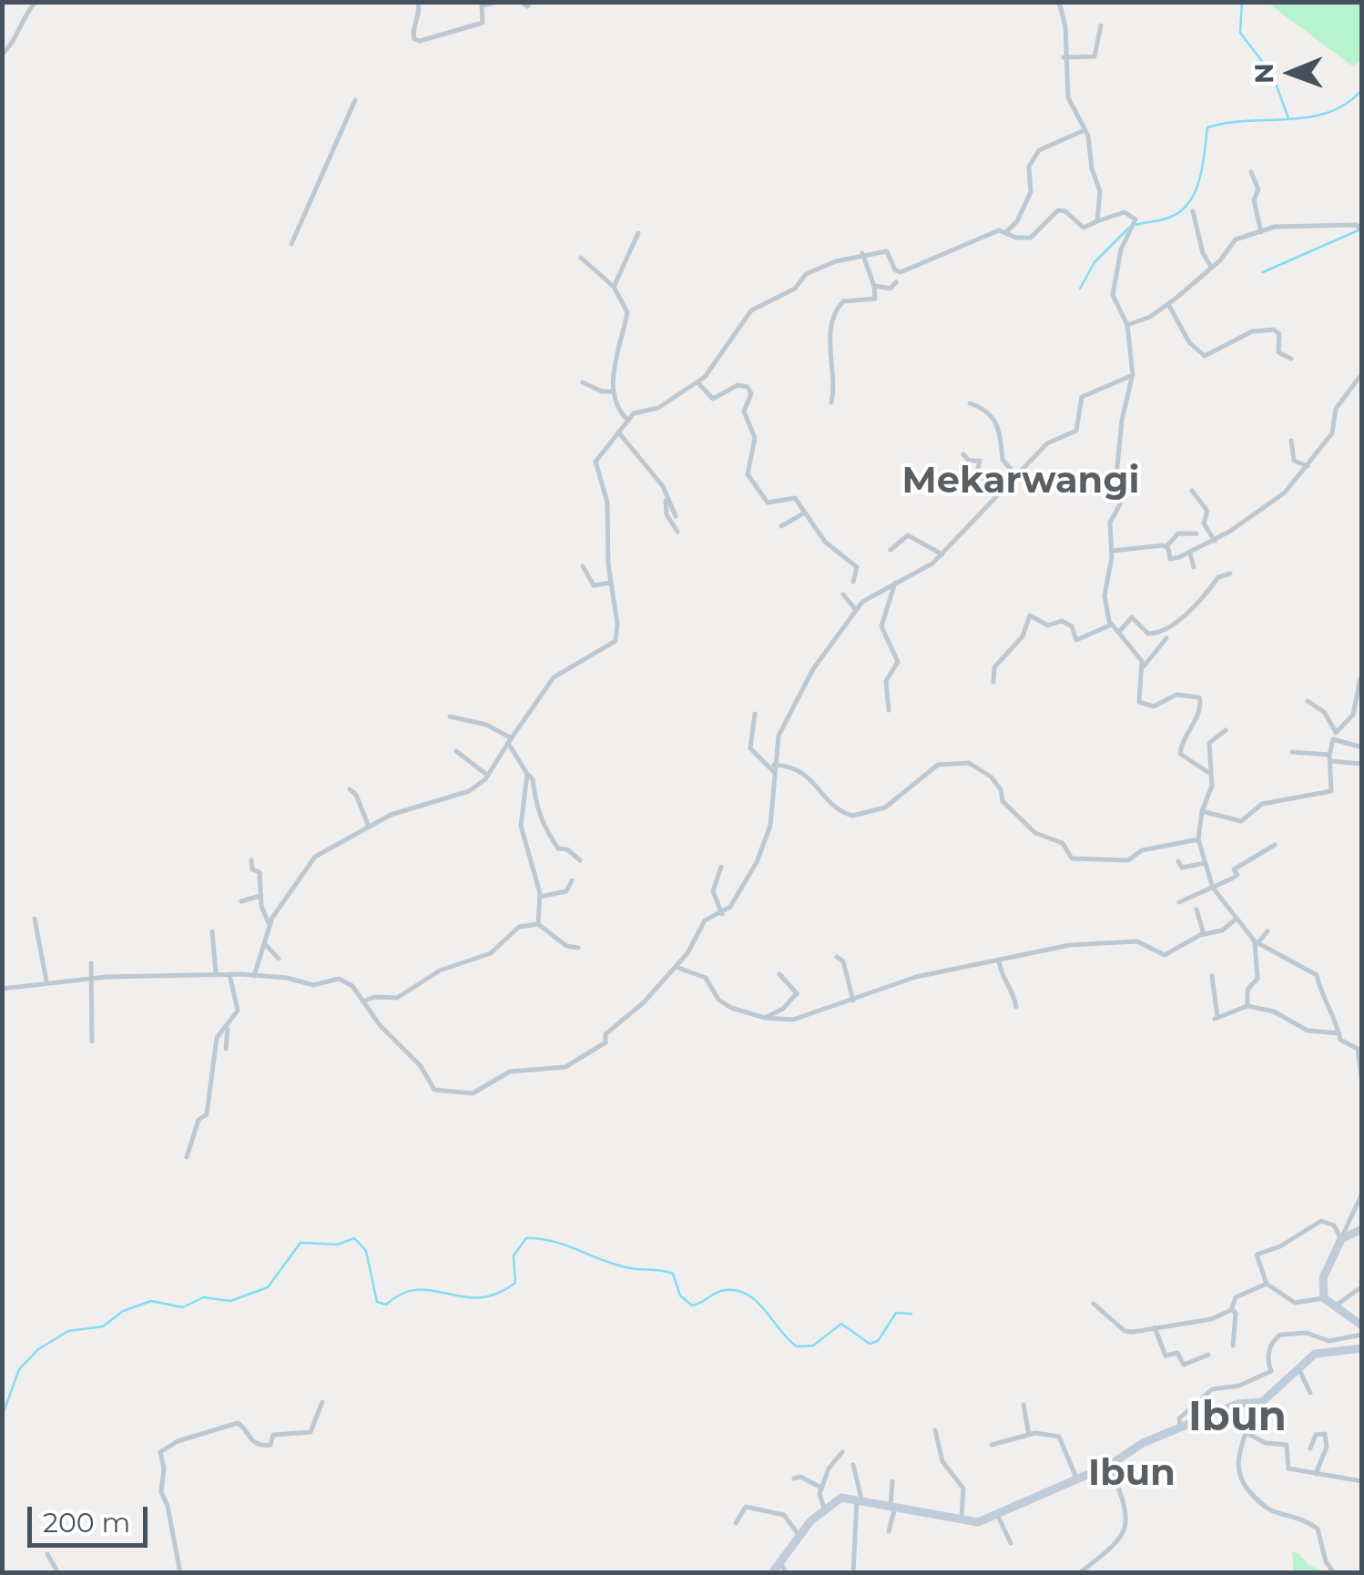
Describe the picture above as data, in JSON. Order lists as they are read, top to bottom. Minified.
{"districts":["Mekarwangi","Ibun","Ibun"],"scale_bar":"200 m","north":"left"}
